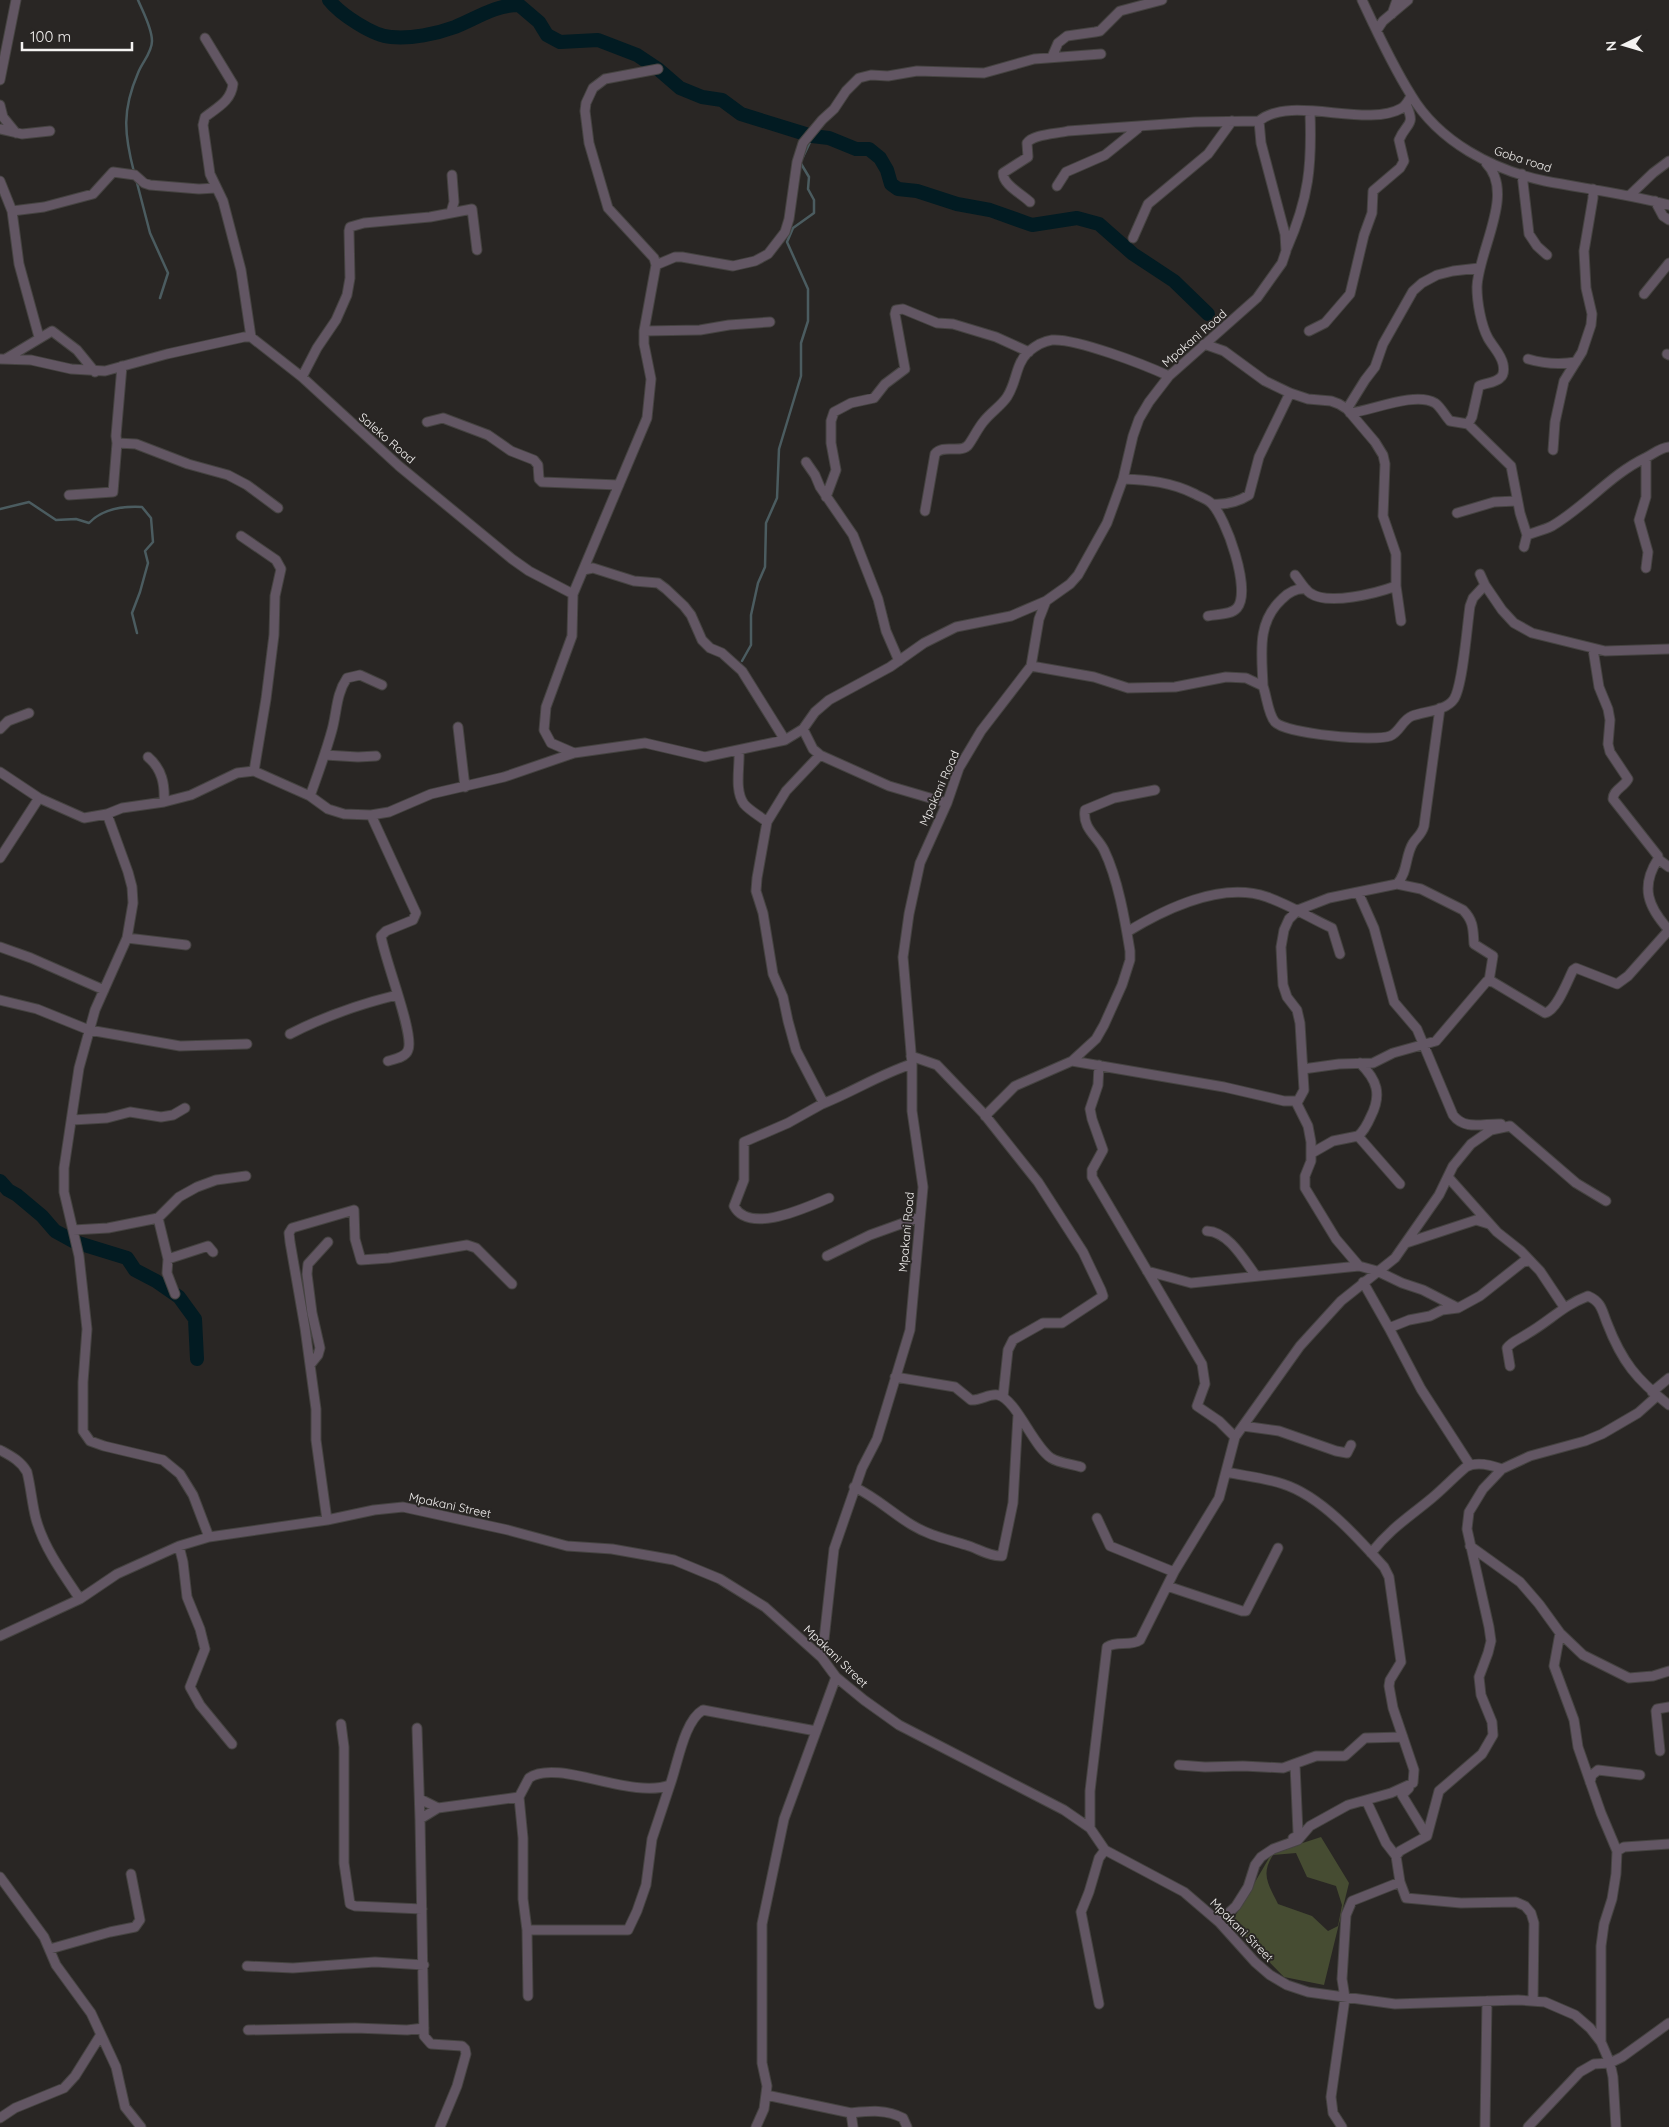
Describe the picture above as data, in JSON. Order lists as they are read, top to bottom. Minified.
{"streets":{"street":["Goba road","Mpakani Road","Saleko Road","Mpakani Street"]},"crossings":[["Mpakani Road","Mpakani Street"]],"scale_bar":"100 m","north":"left"}
